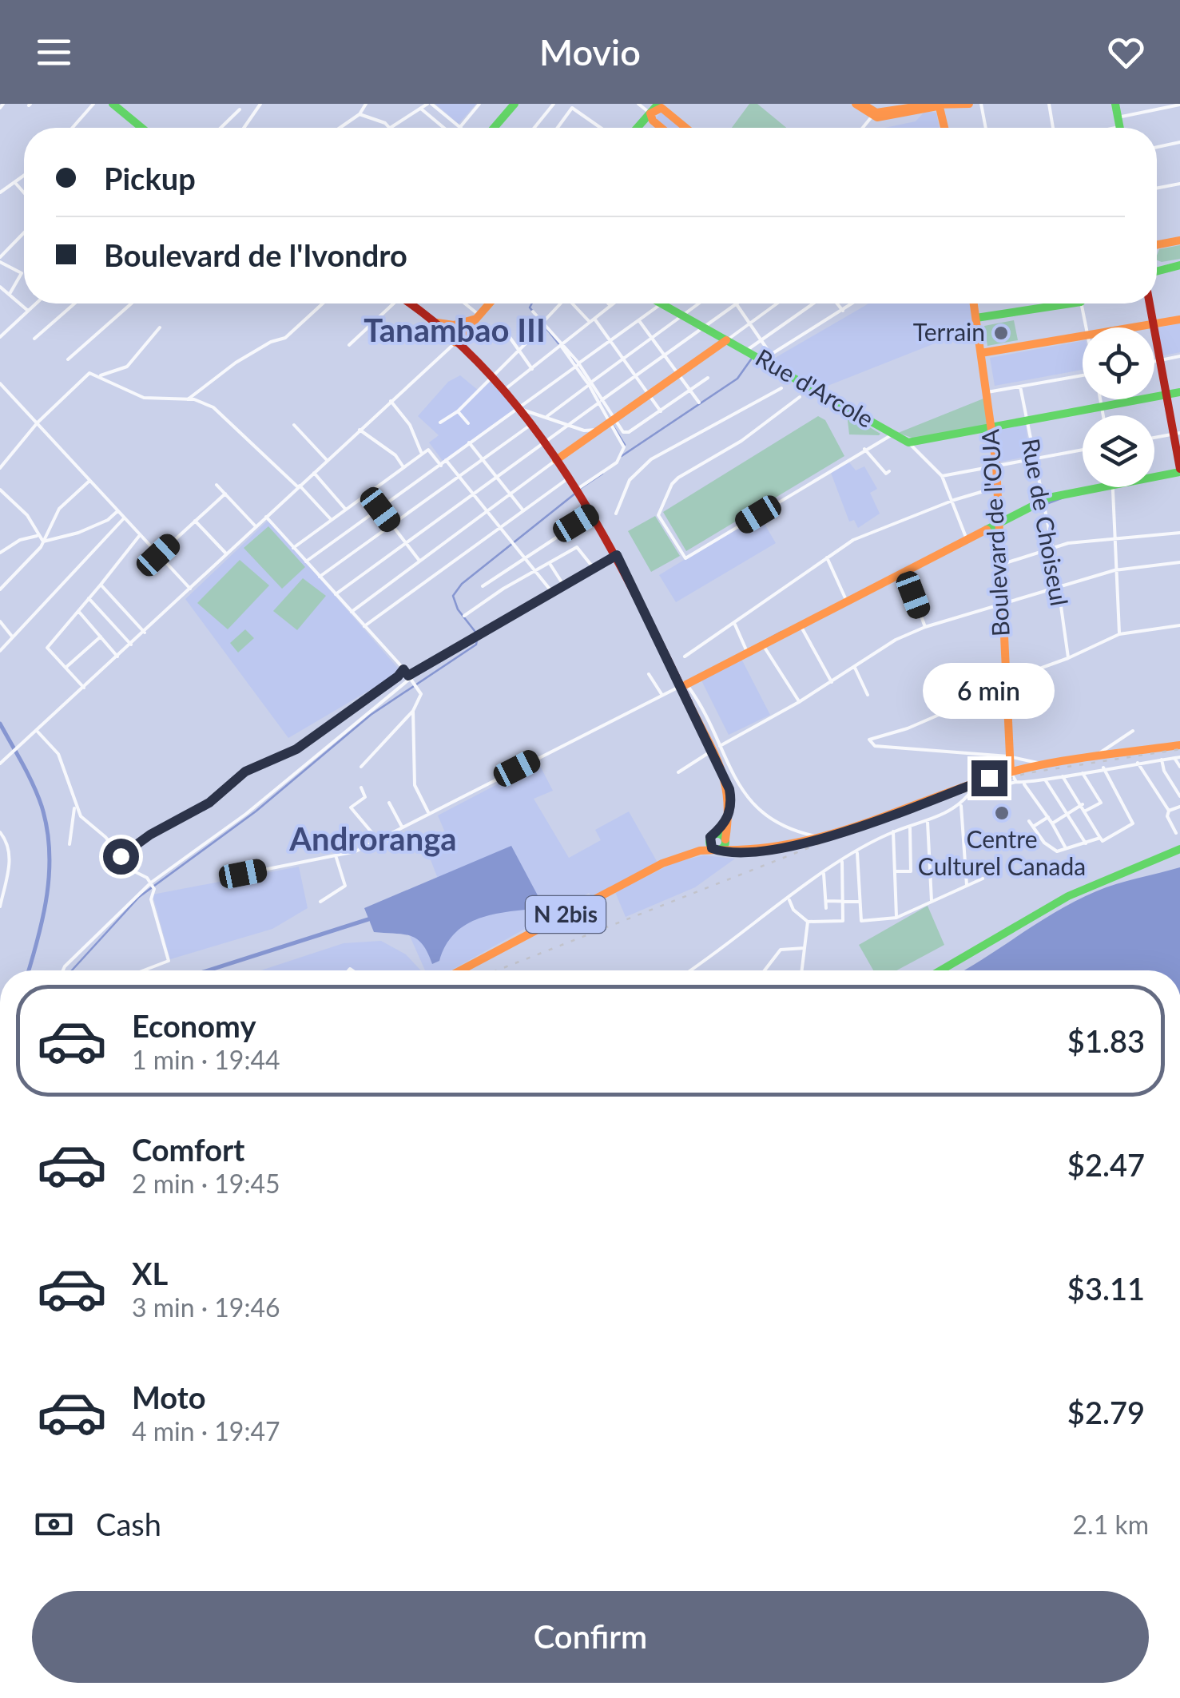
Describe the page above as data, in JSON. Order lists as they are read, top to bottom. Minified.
{"streets":{"main road":["Rue d'Arcole","Boulevard de l'OUA","N 2bis"],"street":["Rue de Choiseul"]},"districts":["Tanambao III","Androranga"],"places":["Terrain","Centre Culturel Canada"],"page":{"header":"Movio","banner":["Pickup","Boulevard de l'Ivondro"],"bubble":"6 min","list":[{"name":"Economy","note":"1 min · 19:44","value":"$1.83"},{"name":"Comfort","note":"2 min · 19:45","value":"$2.47"},{"name":"XL","note":"3 min · 19:46","value":"$3.11"},{"name":"Moto","note":"4 min · 19:47","value":"$2.79"}],"pay":["Cash","2.1 km"],"buttons":"Confirm"}}
